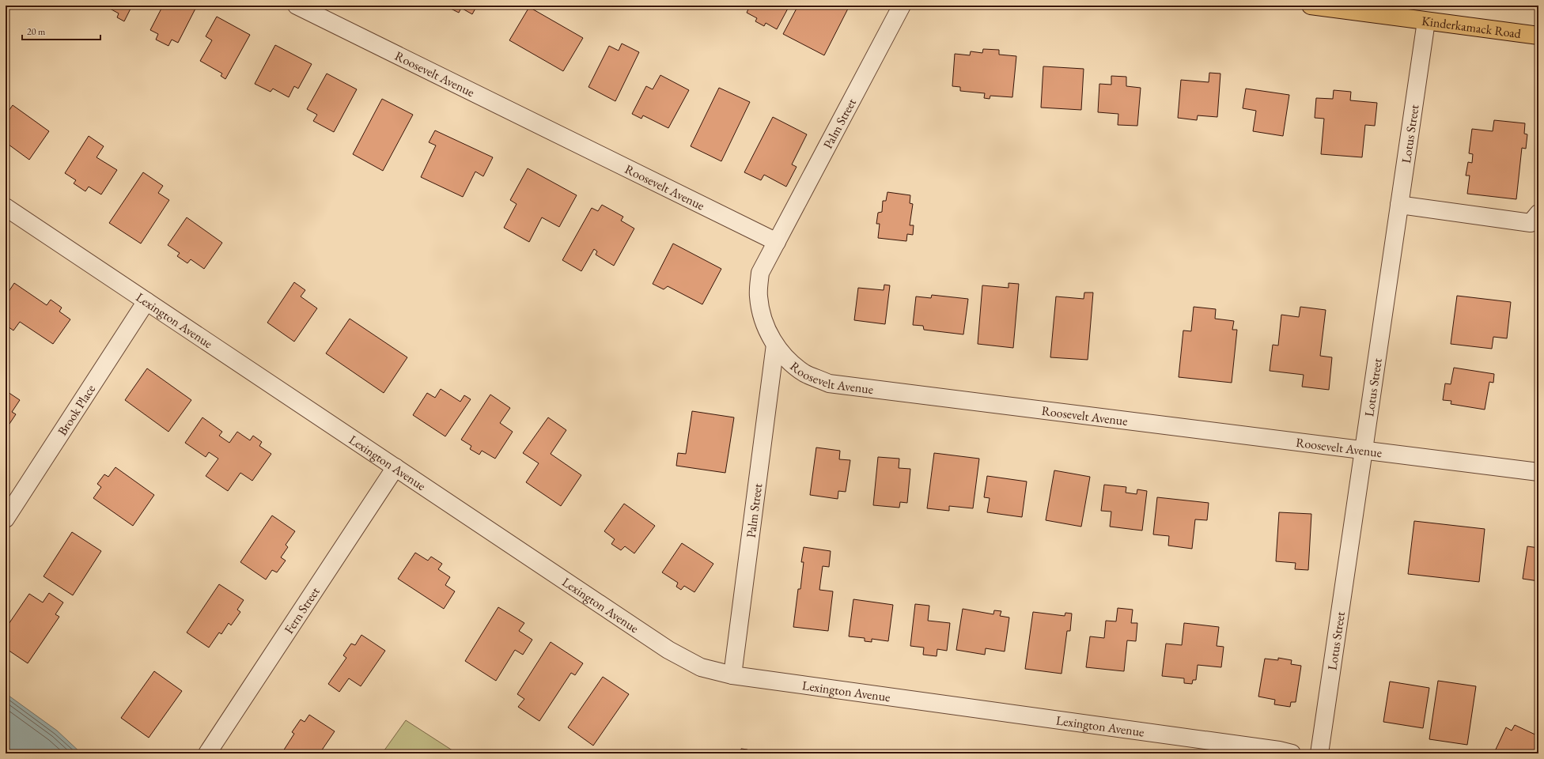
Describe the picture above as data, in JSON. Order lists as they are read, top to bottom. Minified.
{"streets":{"main road":["Kinderkamack Road"],"street":["Roosevelt Avenue","Palm Street","Lotus Street","Lexington Avenue","Brook Place","Fern Street"]},"crossings":[["Kinderkamack Road","Lotus Street"],["Roosevelt Avenue","Palm Street"],["Roosevelt Avenue","Lotus Street"],["Palm Street","Lexington Avenue"],["Lexington Avenue","Brook Place"],["Lexington Avenue","Fern Street"]],"scale_bar":"20 m"}
